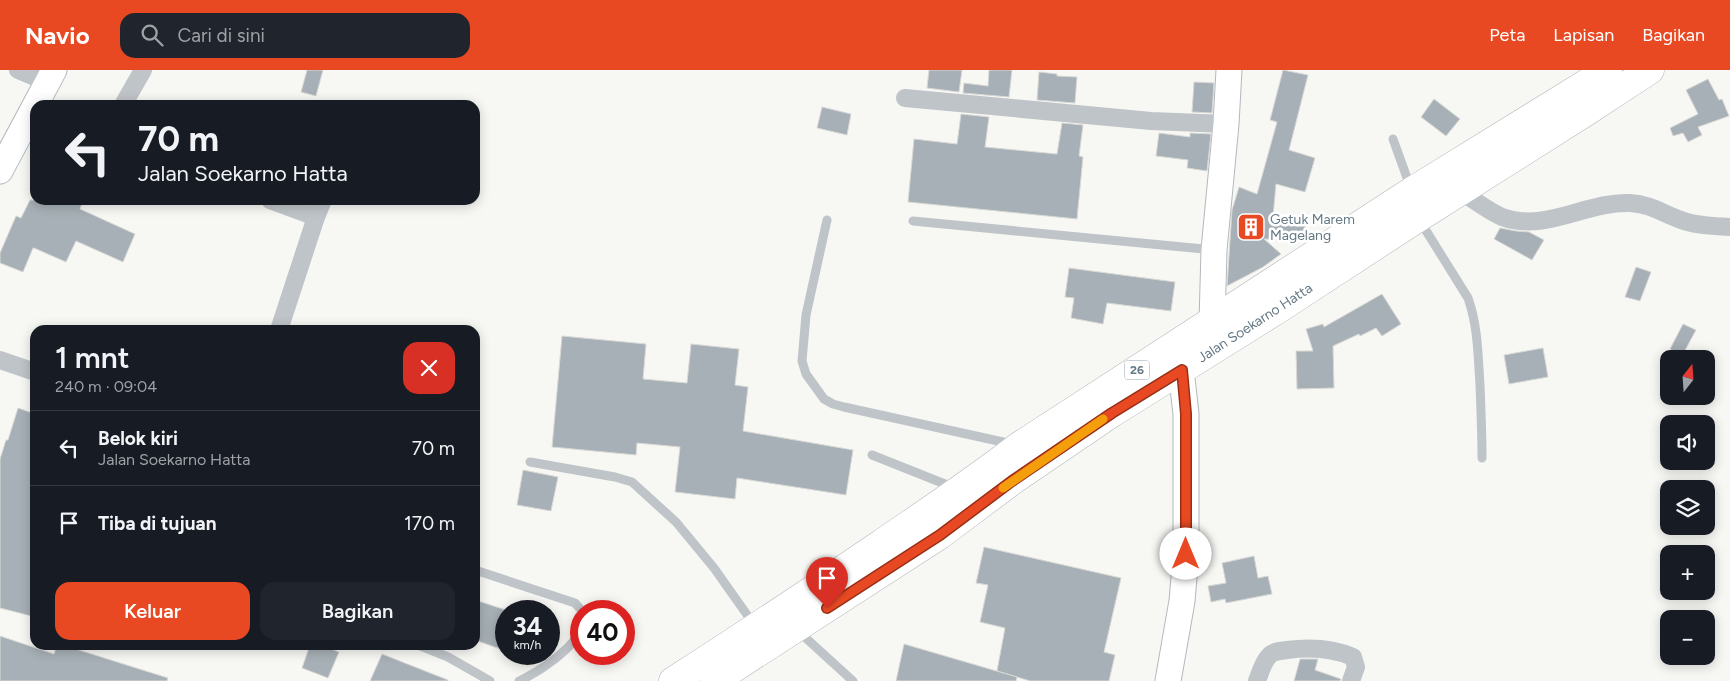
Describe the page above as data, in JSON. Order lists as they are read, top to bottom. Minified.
{"streets":{"highway":["Jalan Soekarno Hatta","26"]},"places":{"building":["Getuk Marem Magelang"]},"north":"top","page":{"header":"Navio","search":"Cari di sini","nav":["Peta","Lapisan","Bagikan"],"turn":["70 m","Jalan Soekarno Hatta"],"heading":["1 mnt","240 m · 09:04"],"map_buttons":["+","−"],"list":[{"name":"Belok kiri","note":"Jalan Soekarno Hatta","value":"70 m"},{"name":"Tiba di tujuan","value":"170 m"}],"buttons":["Keluar","Bagikan"],"speed":"34 km/h","limit":"40"}}
